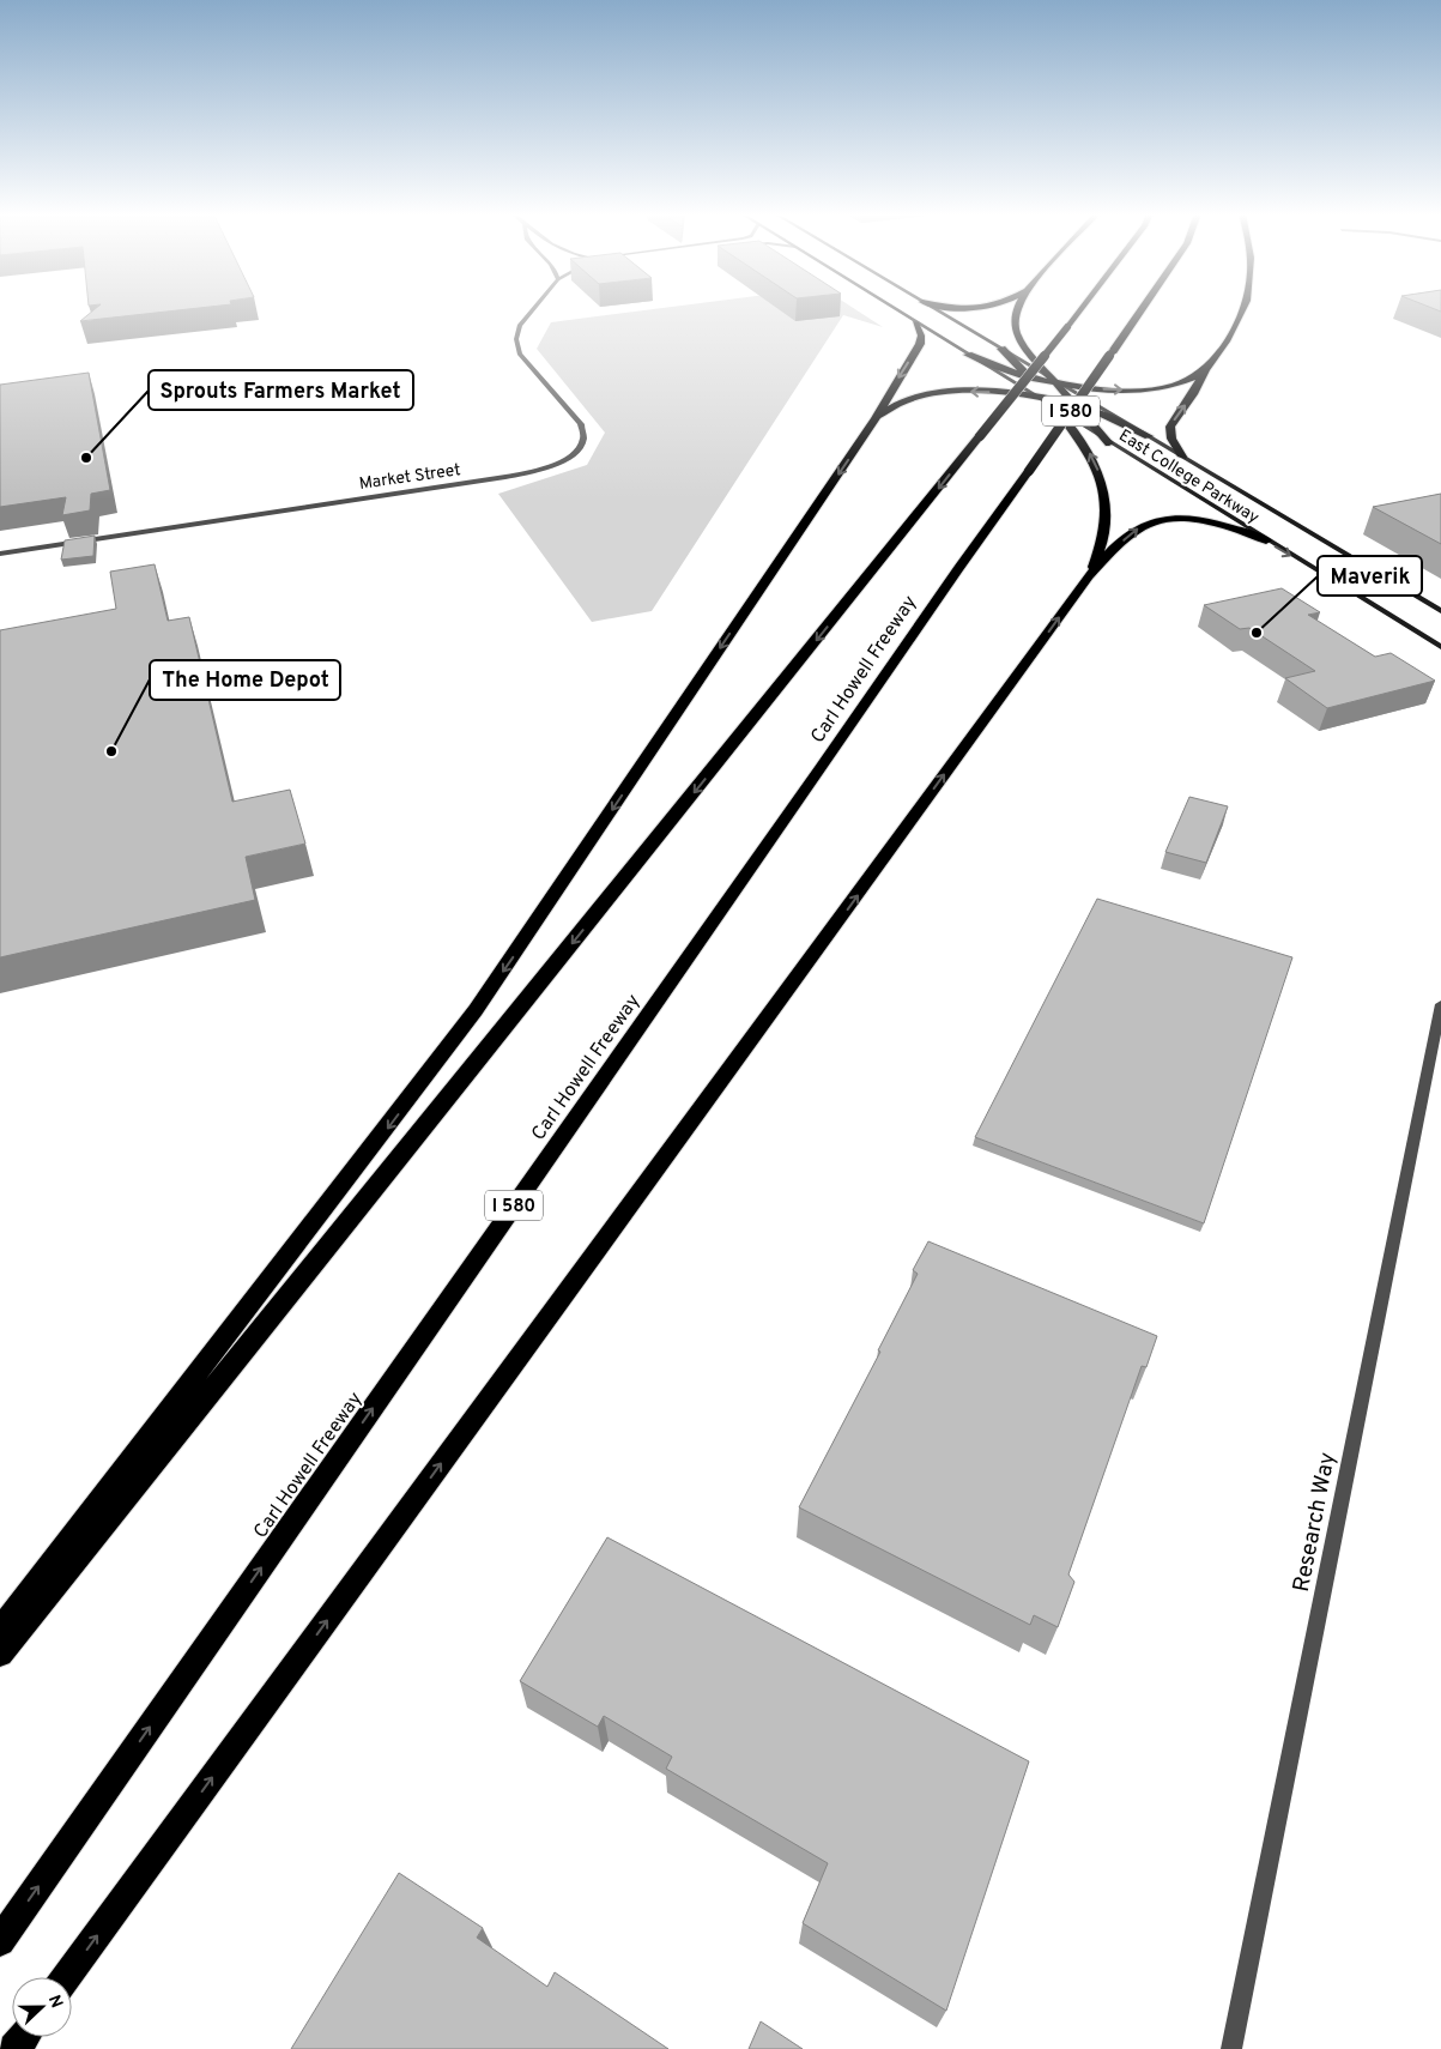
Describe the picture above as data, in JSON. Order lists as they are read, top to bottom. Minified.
{"streets":{"highway":["I 580","Carl Howell Freeway"],"main road":["East College Parkway"],"street":["Market Street","Research Way"]},"places":["Sprouts Farmers Market","Maverik","The Home Depot"],"north":"right"}
